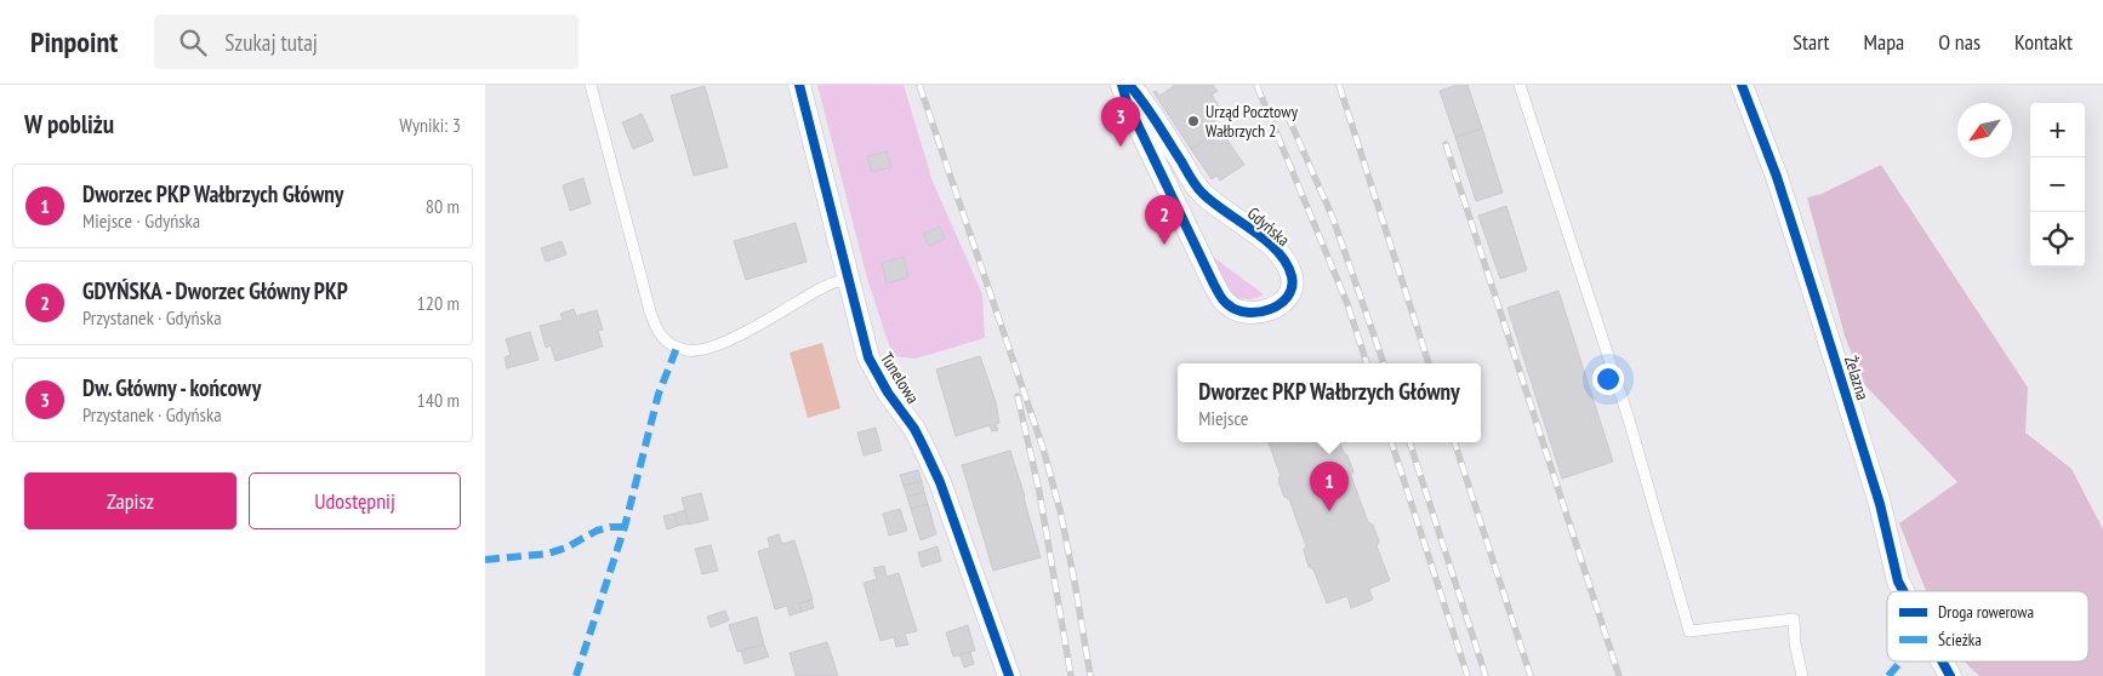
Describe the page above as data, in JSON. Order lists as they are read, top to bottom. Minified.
{"streets":{"street":["Gdyńska","Tunelowa","Żelazna"]},"places":["Urząd Pocztowy Wałbrzych 2"],"legend":["Droga rowerowa","Ścieżka"],"north":"bottom left","page":{"header":"Pinpoint","search":"Szukaj tutaj","nav":["Start","Mapa","O nas","Kontakt"],"heading":["W pobliżu","Wyniki: 3"],"pins":["3","2","1"],"map_buttons":["+","−"],"list":[{"mark":"1","name":"Dworzec PKP Wałbrzych Główny","note":"Miejsce · Gdyńska","value":"80 m"},{"mark":"2","name":"GDYŃSKA - Dworzec Główny PKP","note":"Przystanek · Gdyńska","value":"120 m"},{"mark":"3","name":"Dw. Główny - końcowy","note":"Przystanek · Gdyńska","value":"140 m"}],"popup":["Dworzec PKP Wałbrzych Główny","Miejsce"],"buttons":["Zapisz","Udostępnij"]}}
